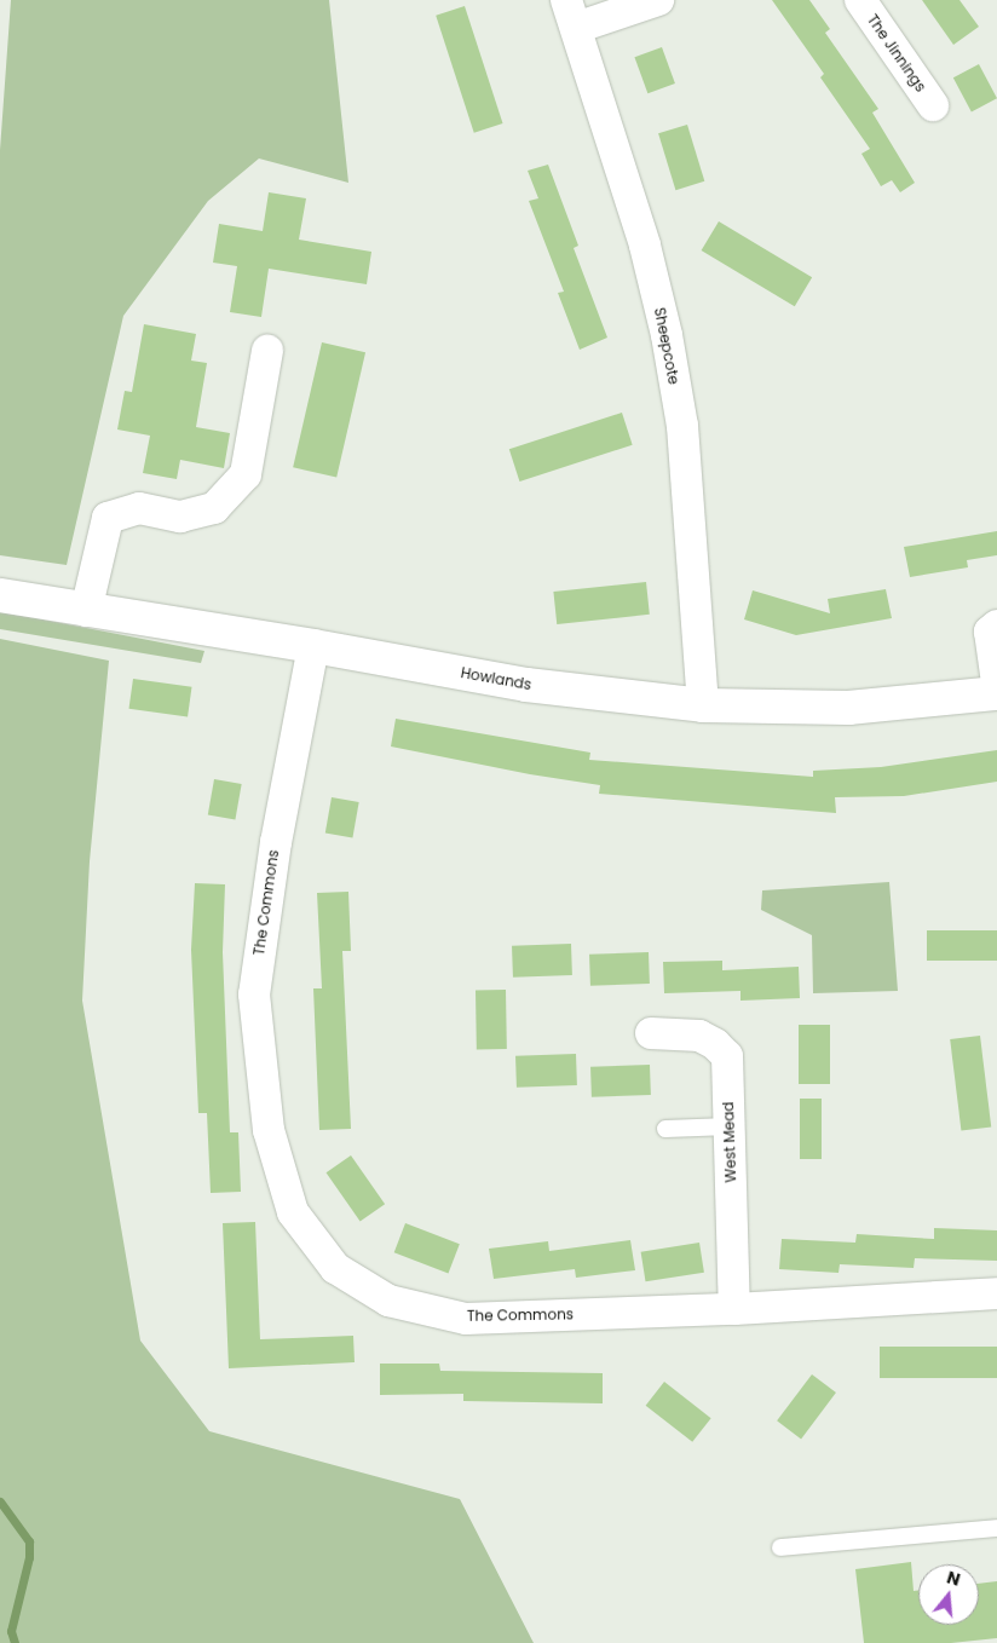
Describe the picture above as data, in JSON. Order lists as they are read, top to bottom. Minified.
{"streets":{"street":["The Jinnings","Sheepcote","Howlands","The Commons","West Mead"]},"crossings":[["Sheepcote","Howlands"],["Howlands","The Commons"],["The Commons","West Mead"]],"north":"top"}
